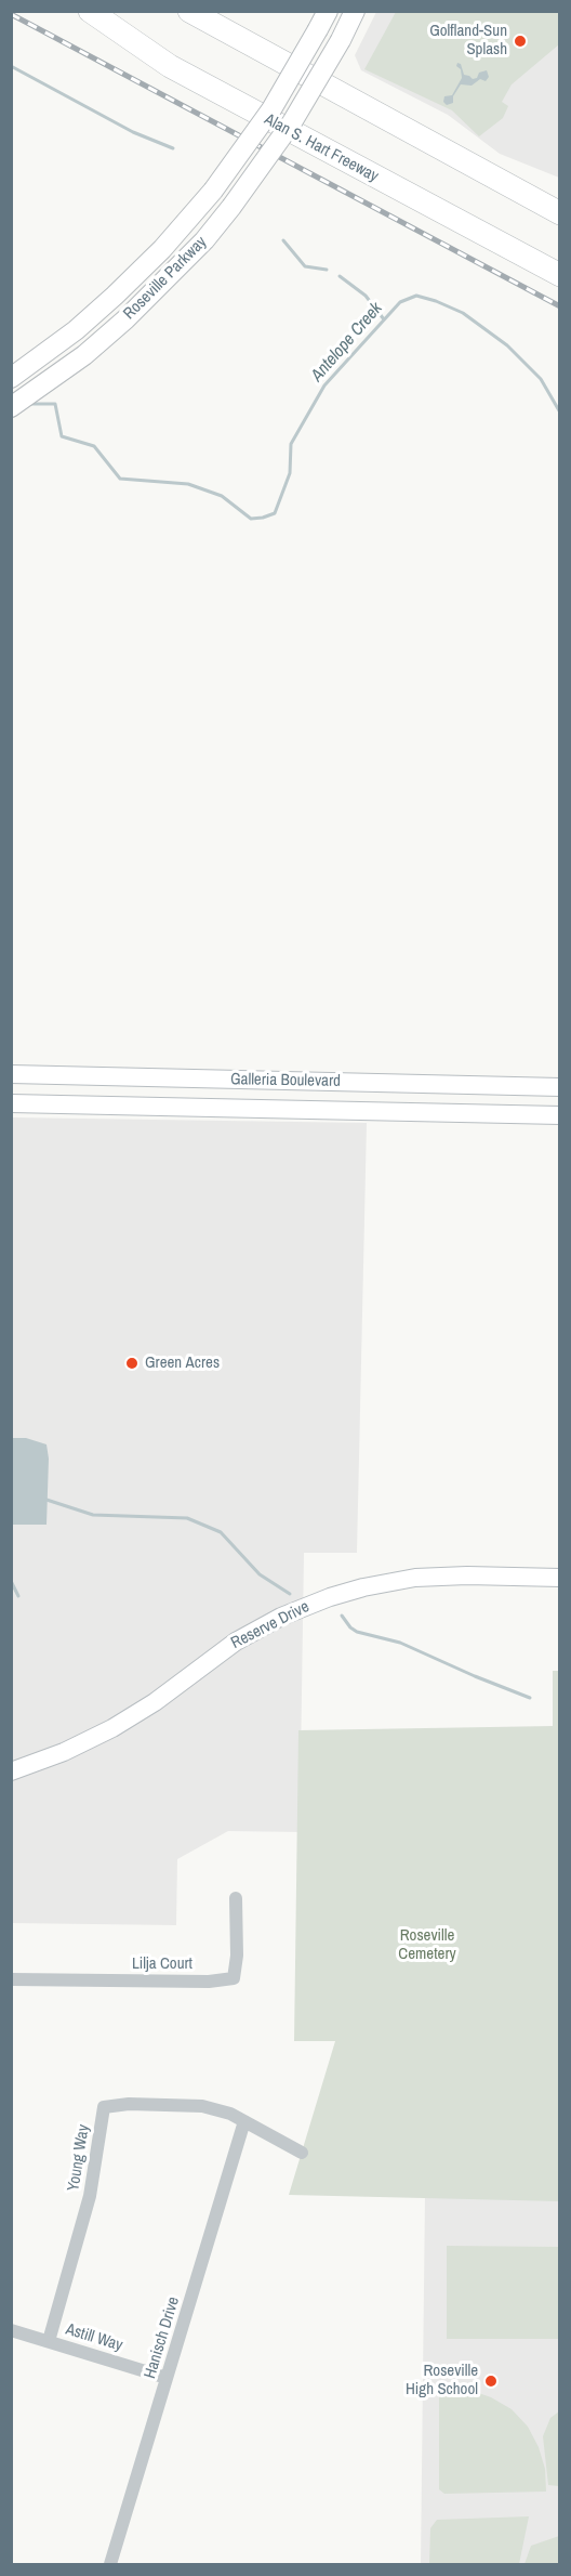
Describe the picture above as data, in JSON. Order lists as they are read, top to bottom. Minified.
{"streets":{"highway":["Alan S. Hart Freeway"],"main road":["Roseville Parkway","Galleria Boulevard","Reserve Drive"],"street":["Lilja Court","Young Way","Astill Way","Hanisch Drive"]},"crossings":[["Young Way","Astill Way"],["Young Way","Hanisch Drive"],["Astill Way","Hanisch Drive"]],"water":["Antelope Creek"],"parks":["Roseville Cemetery"],"places":["Golfland-Sun Splash","Green Acres","Roseville High School"]}
